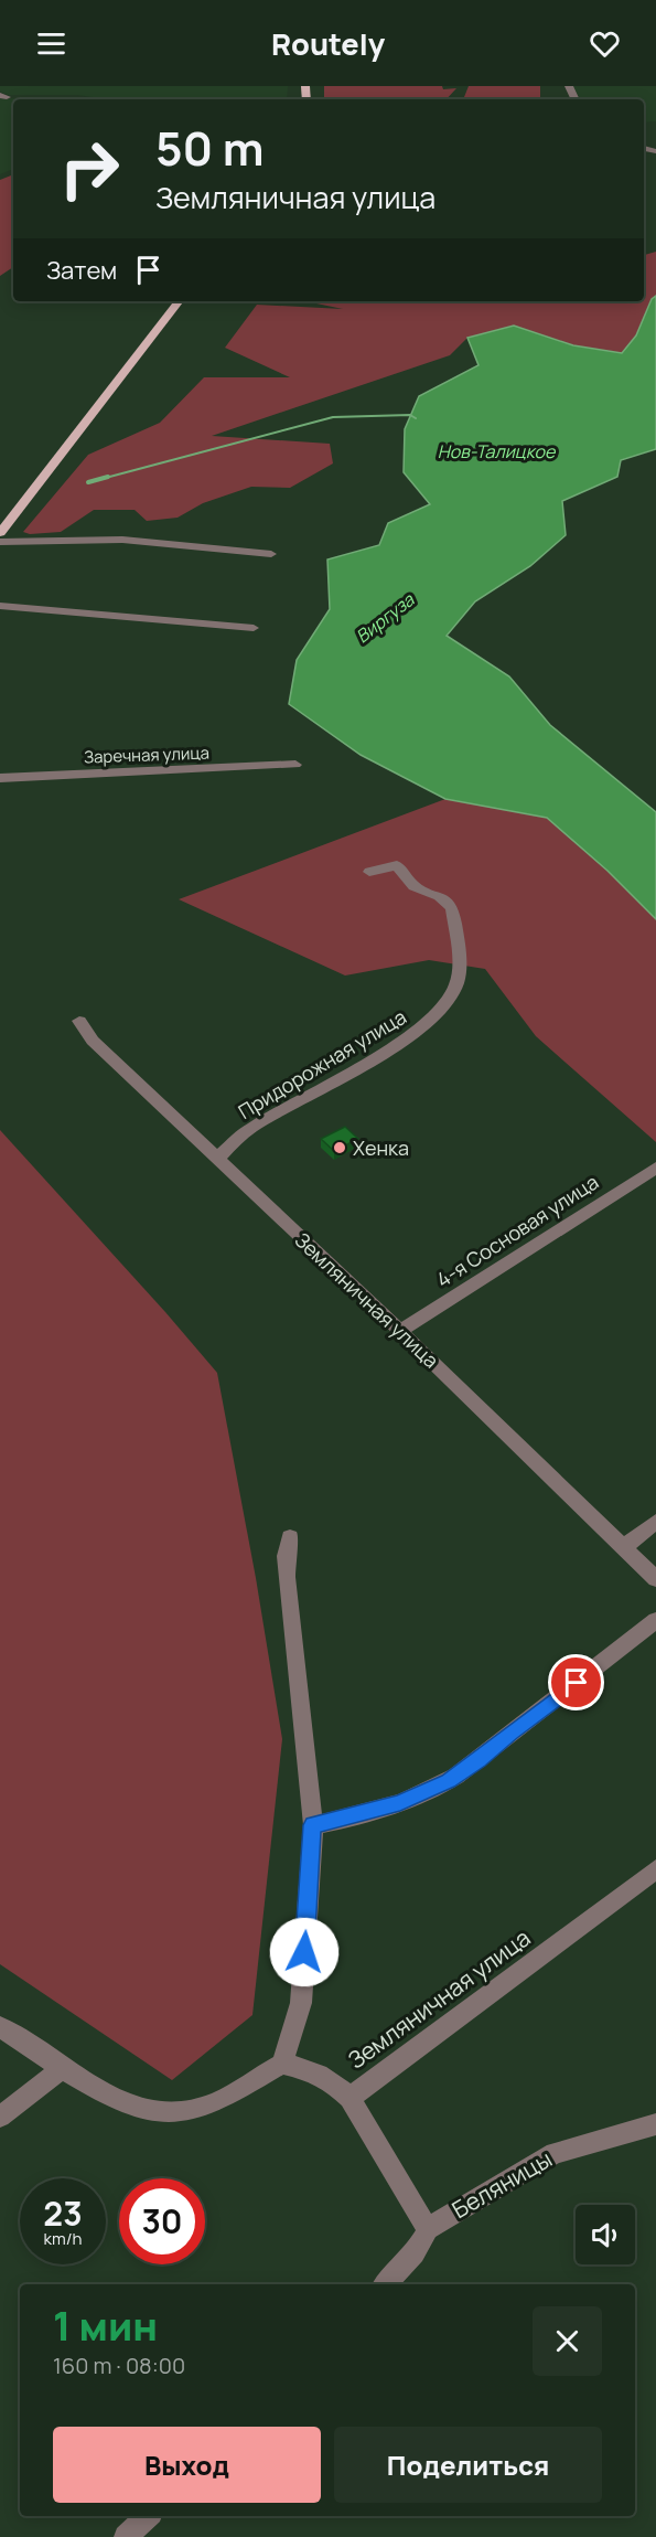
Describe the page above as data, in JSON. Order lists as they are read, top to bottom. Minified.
{"streets":{"street":["Заречная улица","Придорожная улица","4-я Сосновая улица","Земляничная улица","Беляницы"]},"crossings":[["Придорожная улица","Земляничная улица"],["4-я Сосновая улица","Земляничная улица"]],"water":["Нов-Талицкое","Виргуза"],"places":["Хенка"],"page":{"header":"Routely","turn":["50 m","Земляничная улица"],"then":"Затем","speed":"23 km/h","limit":"30","heading":["1 мин","160 m · 08:00"],"buttons":["Выход","Поделиться"]}}
